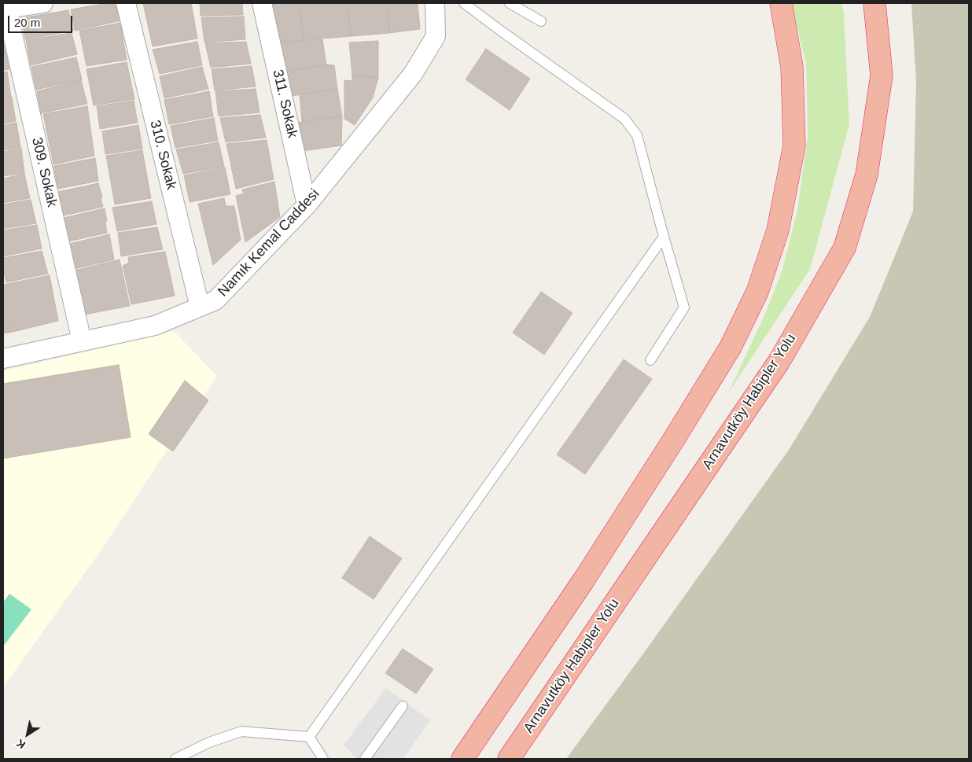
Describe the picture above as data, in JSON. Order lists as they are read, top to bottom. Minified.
{"streets":{"highway":["Arnavutköy Habipler Yolu"],"street":["311. Sokak","310. Sokak","309. Sokak","Namık Kemal Caddesi"]},"crossings":[["311. Sokak","Namık Kemal Caddesi"],["310. Sokak","Namık Kemal Caddesi"],["309. Sokak","Namık Kemal Caddesi"]],"scale_bar":"20 m","north":"bottom left"}
